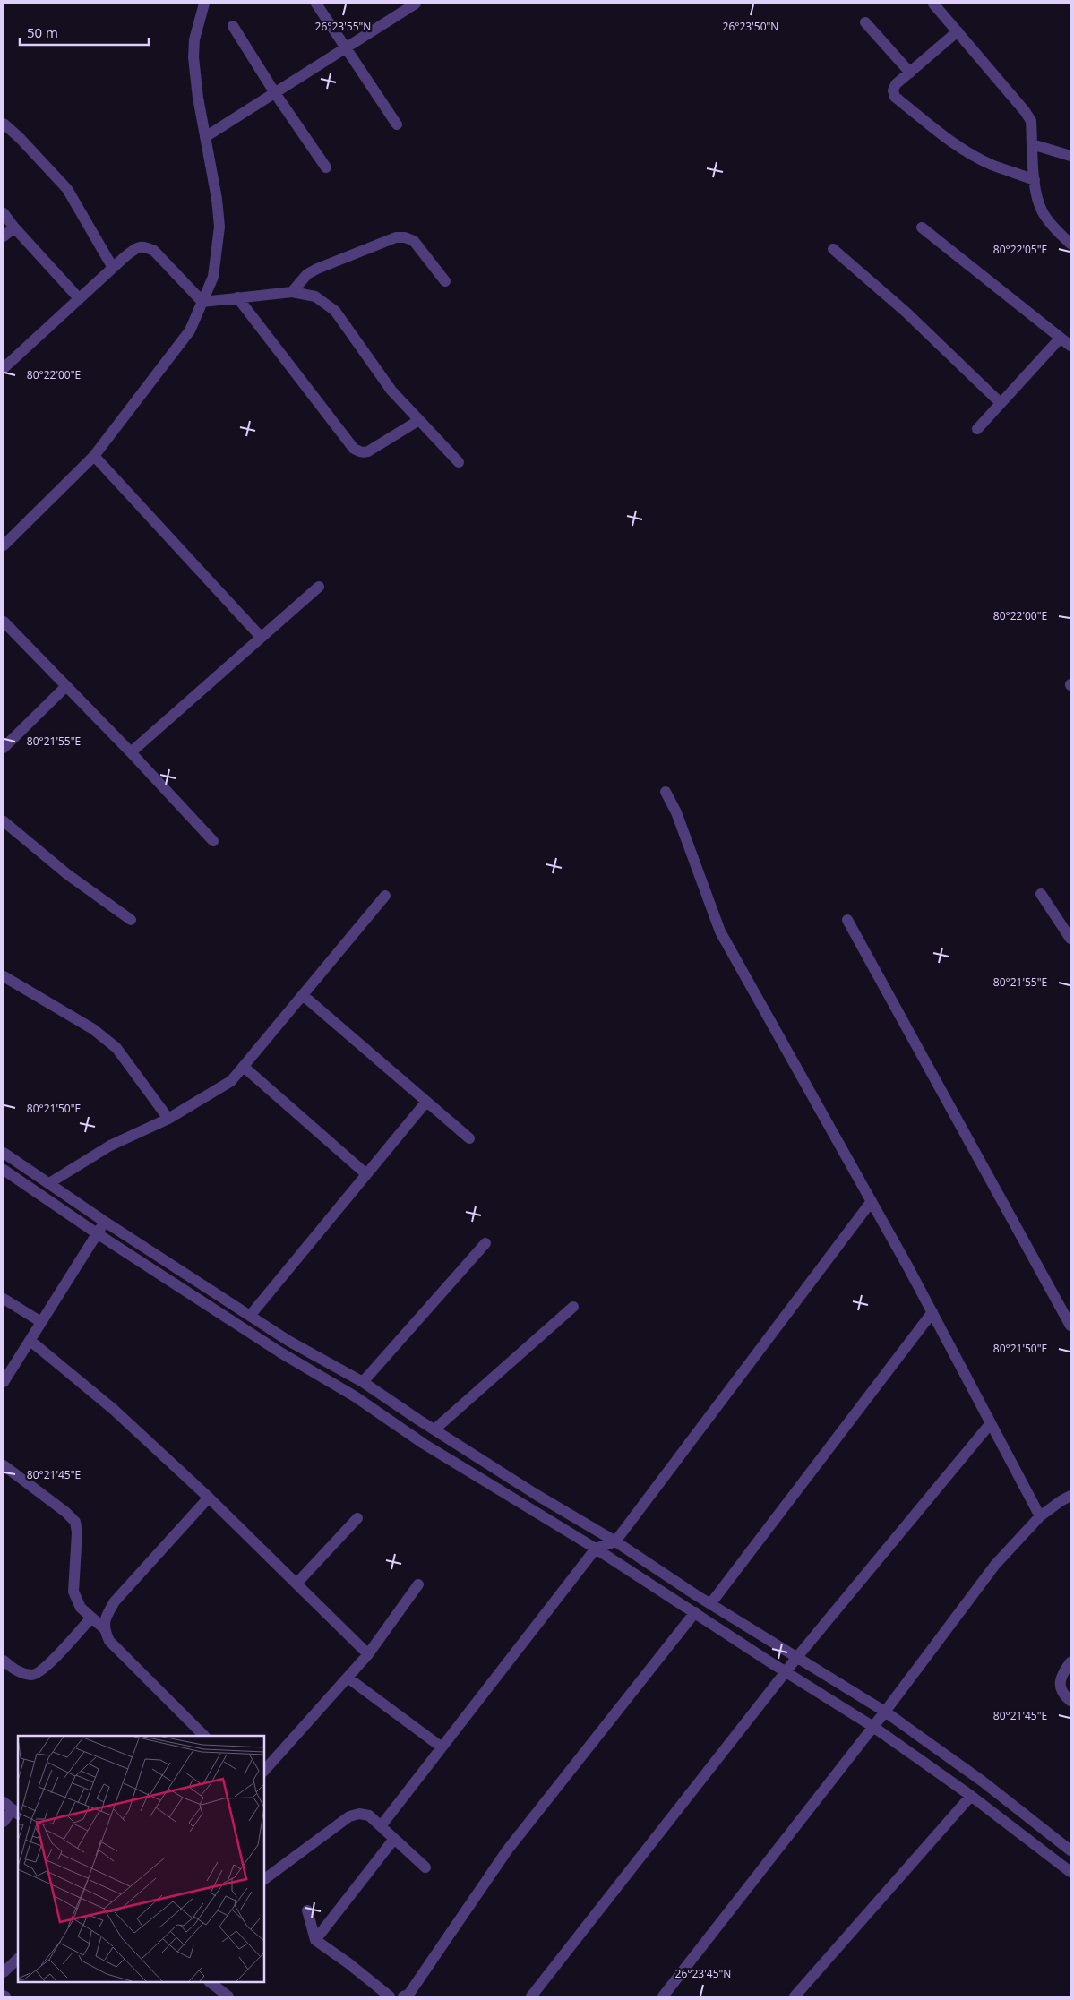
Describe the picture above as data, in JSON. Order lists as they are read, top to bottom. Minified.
{"scale_bar":"50 m","coordinates":["26°23'55\"N","26°23'50\"N","80°22'05\"E","80°22'00\"E","80°21'55\"E","80°21'50\"E","80°21'45\"E","26°23'45\"N"]}
